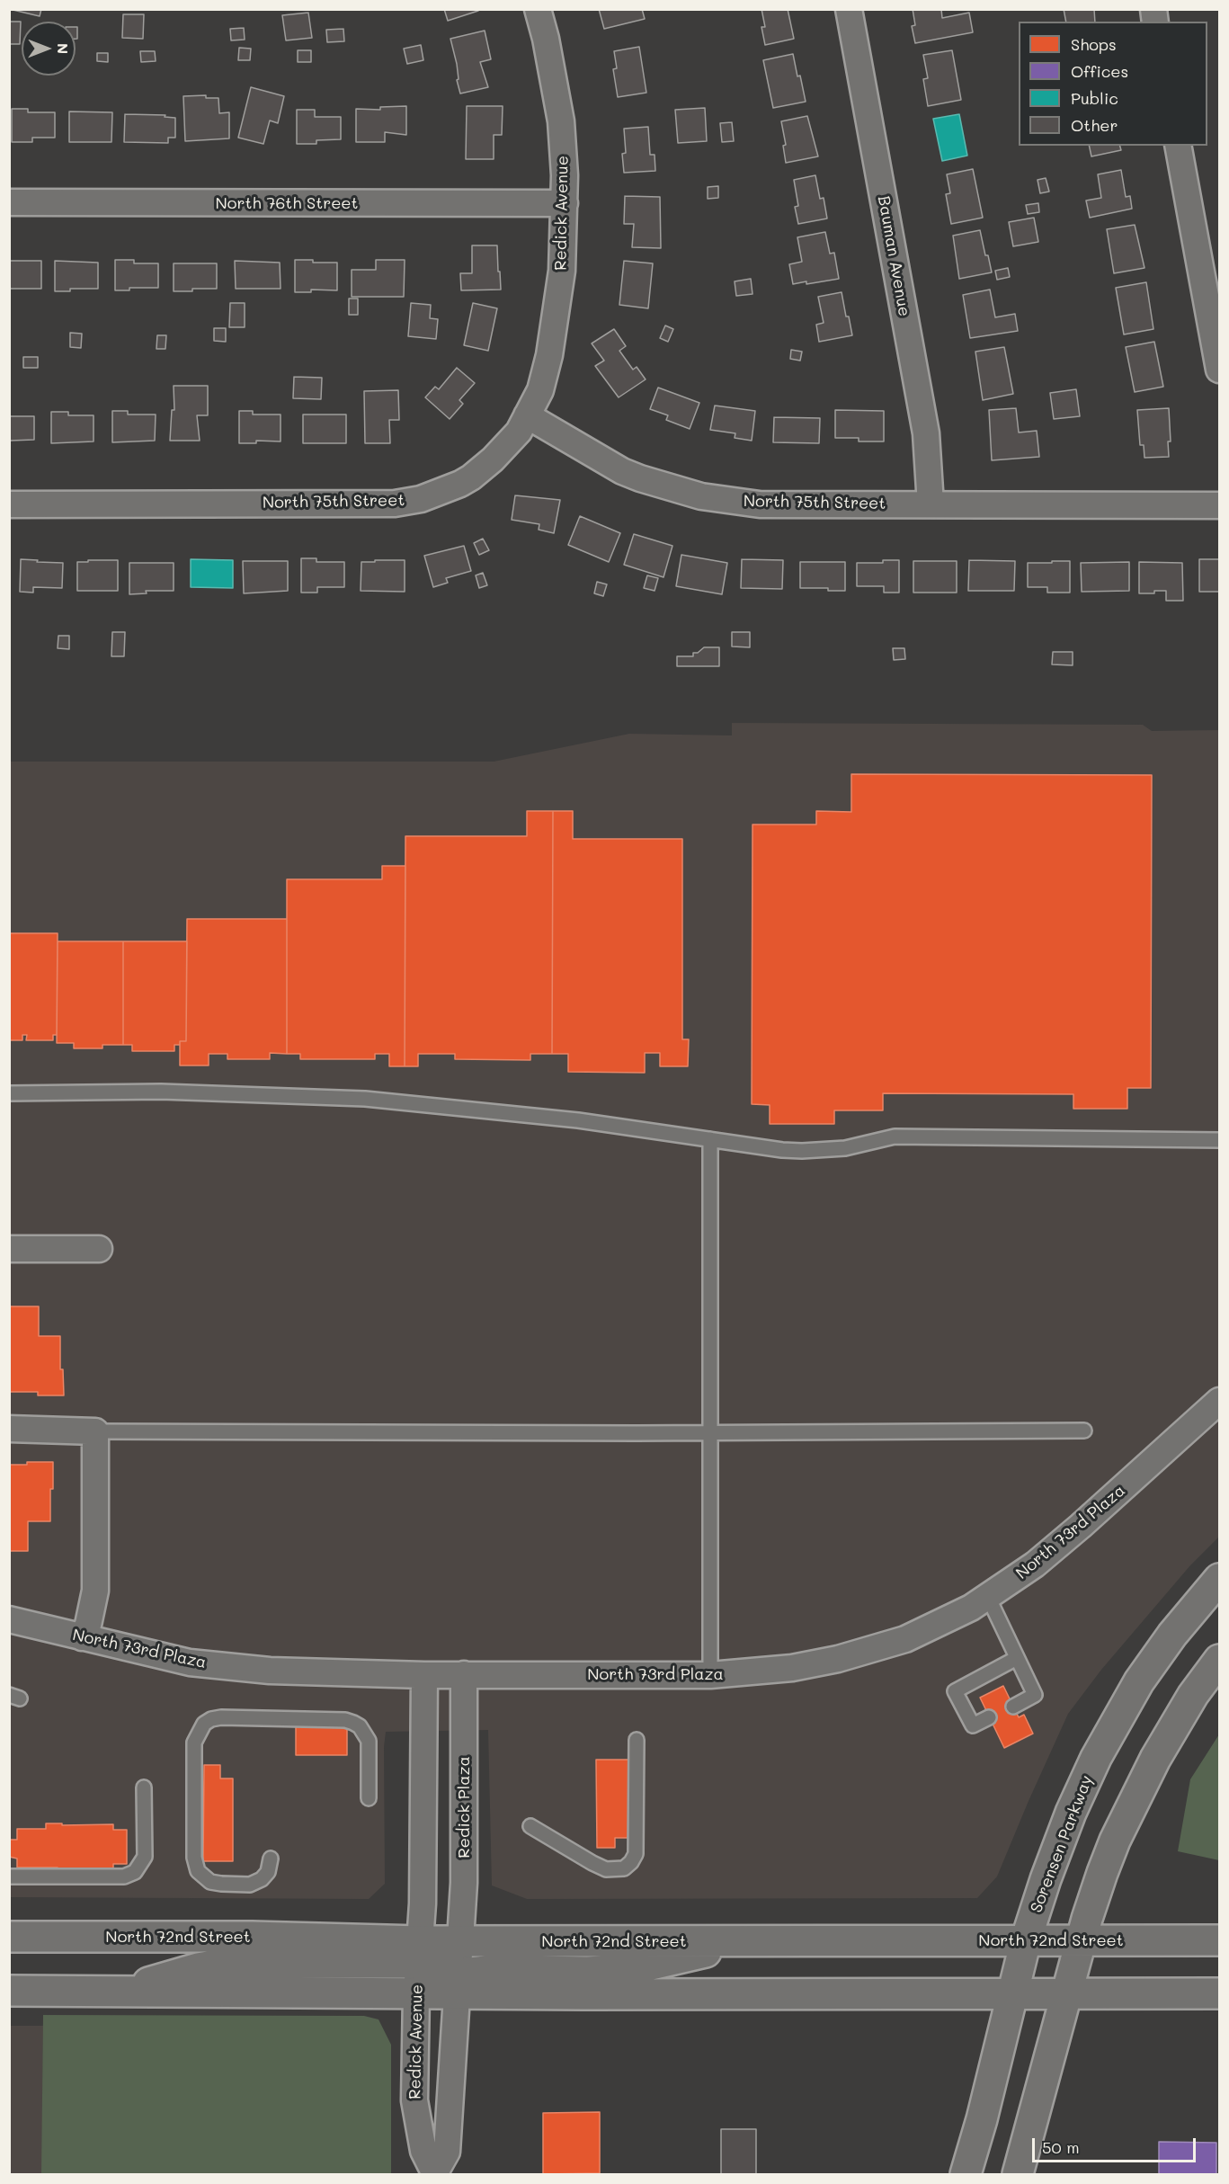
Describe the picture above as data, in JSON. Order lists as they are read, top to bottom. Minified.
{"streets":{"main road":["Sorensen Parkway","North 72nd Street"],"street":["North 76th Street","Redick Avenue","Bauman Avenue","North 75th Street","North 73rd Plaza","Redick Plaza"]},"crossings":[["North 76th Street","Redick Avenue"],["Redick Avenue","North 75th Street"],["Redick Avenue","Redick Plaza"],["Redick Avenue","North 72nd Street"],["Bauman Avenue","North 75th Street"],["North 73rd Plaza","Redick Plaza"],["Redick Plaza","North 72nd Street"],["Sorensen Parkway","North 72nd Street"]],"legend":["Shops","Offices","Public","Other"],"scale_bar":"50 m","north":"right"}
